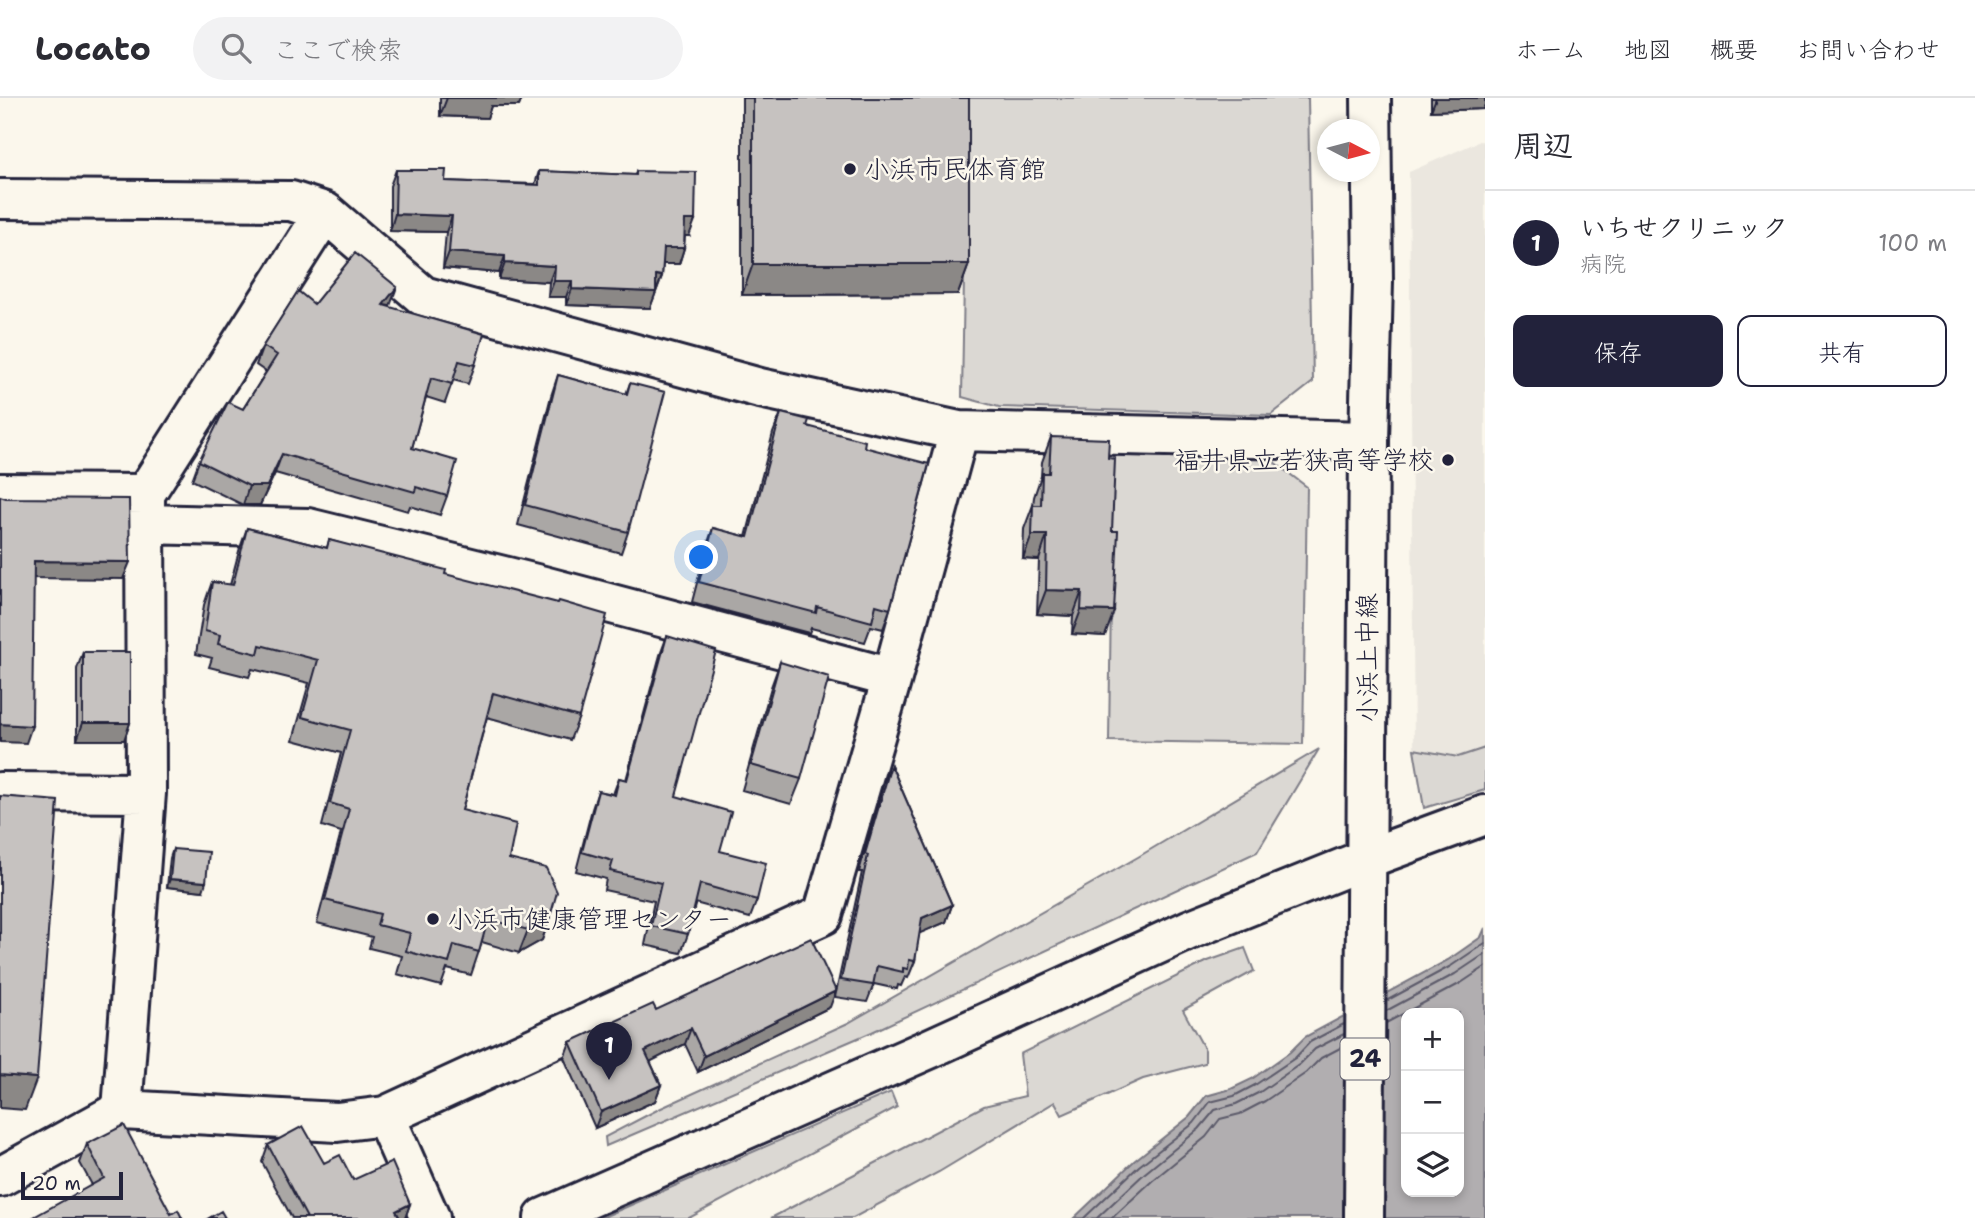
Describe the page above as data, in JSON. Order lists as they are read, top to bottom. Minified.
{"streets":{"street":["小浜上中線","24"]},"places":["小浜市民体育館","福井県立若狭高等学校","小浜市健康管理センター"],"scale_bar":"20 m","north":"right","page":{"header":"Locato","search":"ここで検索","nav":["ホーム","地図","概要","お問い合わせ"],"heading":"周辺","list":[{"mark":"1","name":"いちせクリニック","note":"病院","value":"100 m"}],"buttons":["保存","共有"],"map_buttons":["+","−"],"pins":"1","scale":"20 m"}}
